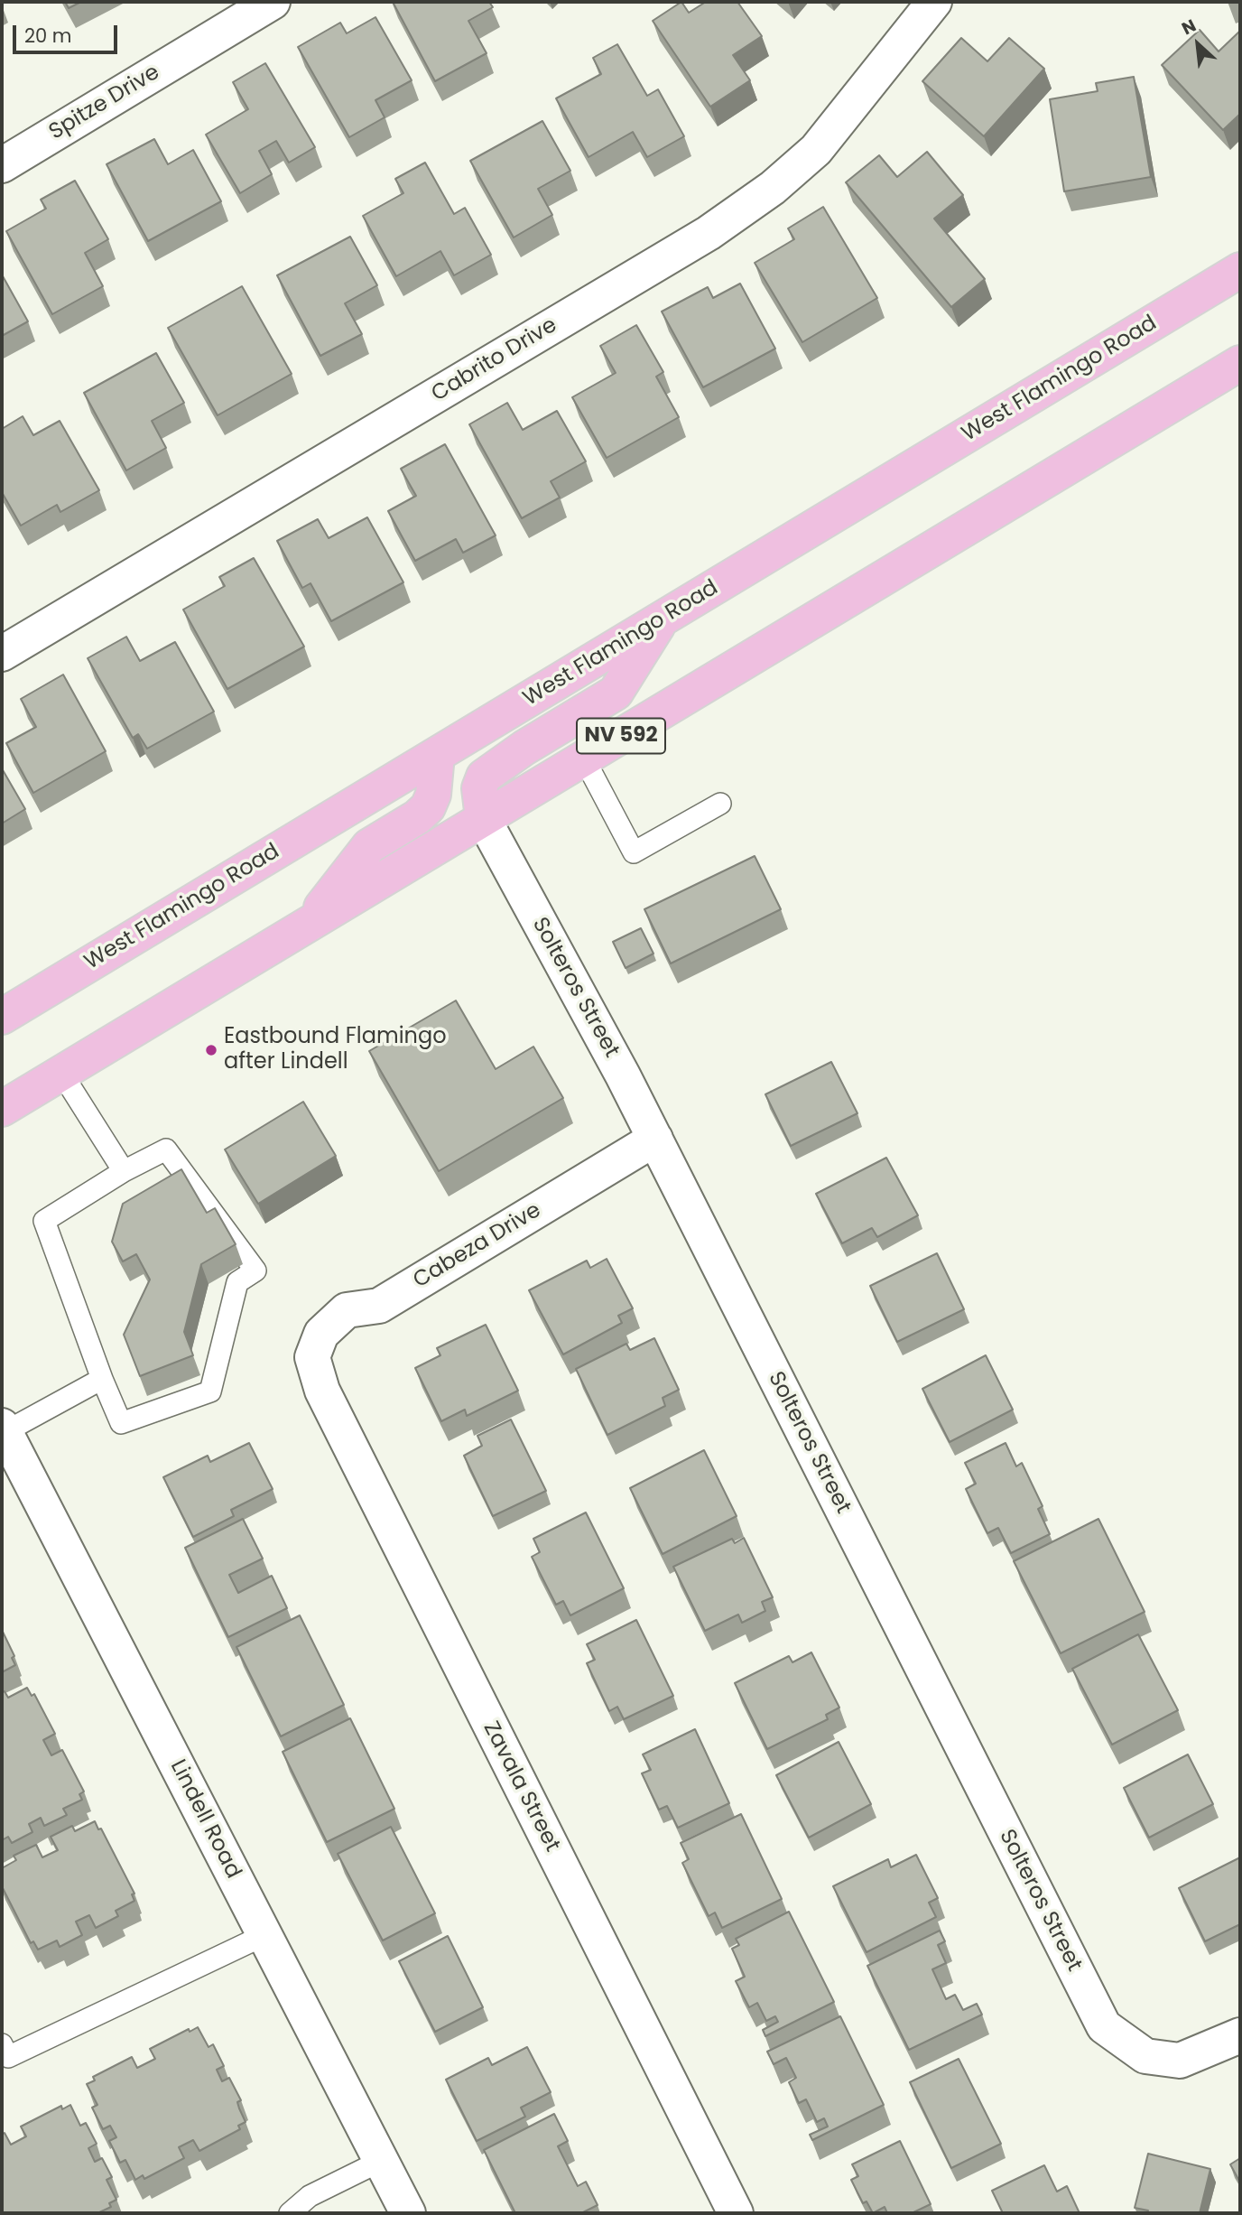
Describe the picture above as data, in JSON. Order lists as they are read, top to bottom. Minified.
{"streets":{"main road":["West Flamingo Road","NV 592"],"street":["Spitze Drive","Cabrito Drive","Solteros Street","Cabeza Drive","Zavala Street","Lindell Road"]},"crossings":[["NV 592","Solteros Street"],["Solteros Street","Cabeza Drive"],["Cabeza Drive","Zavala Street"]],"places":["Eastbound Flamingo after Lindell"],"scale_bar":"20 m","north":"top left"}
